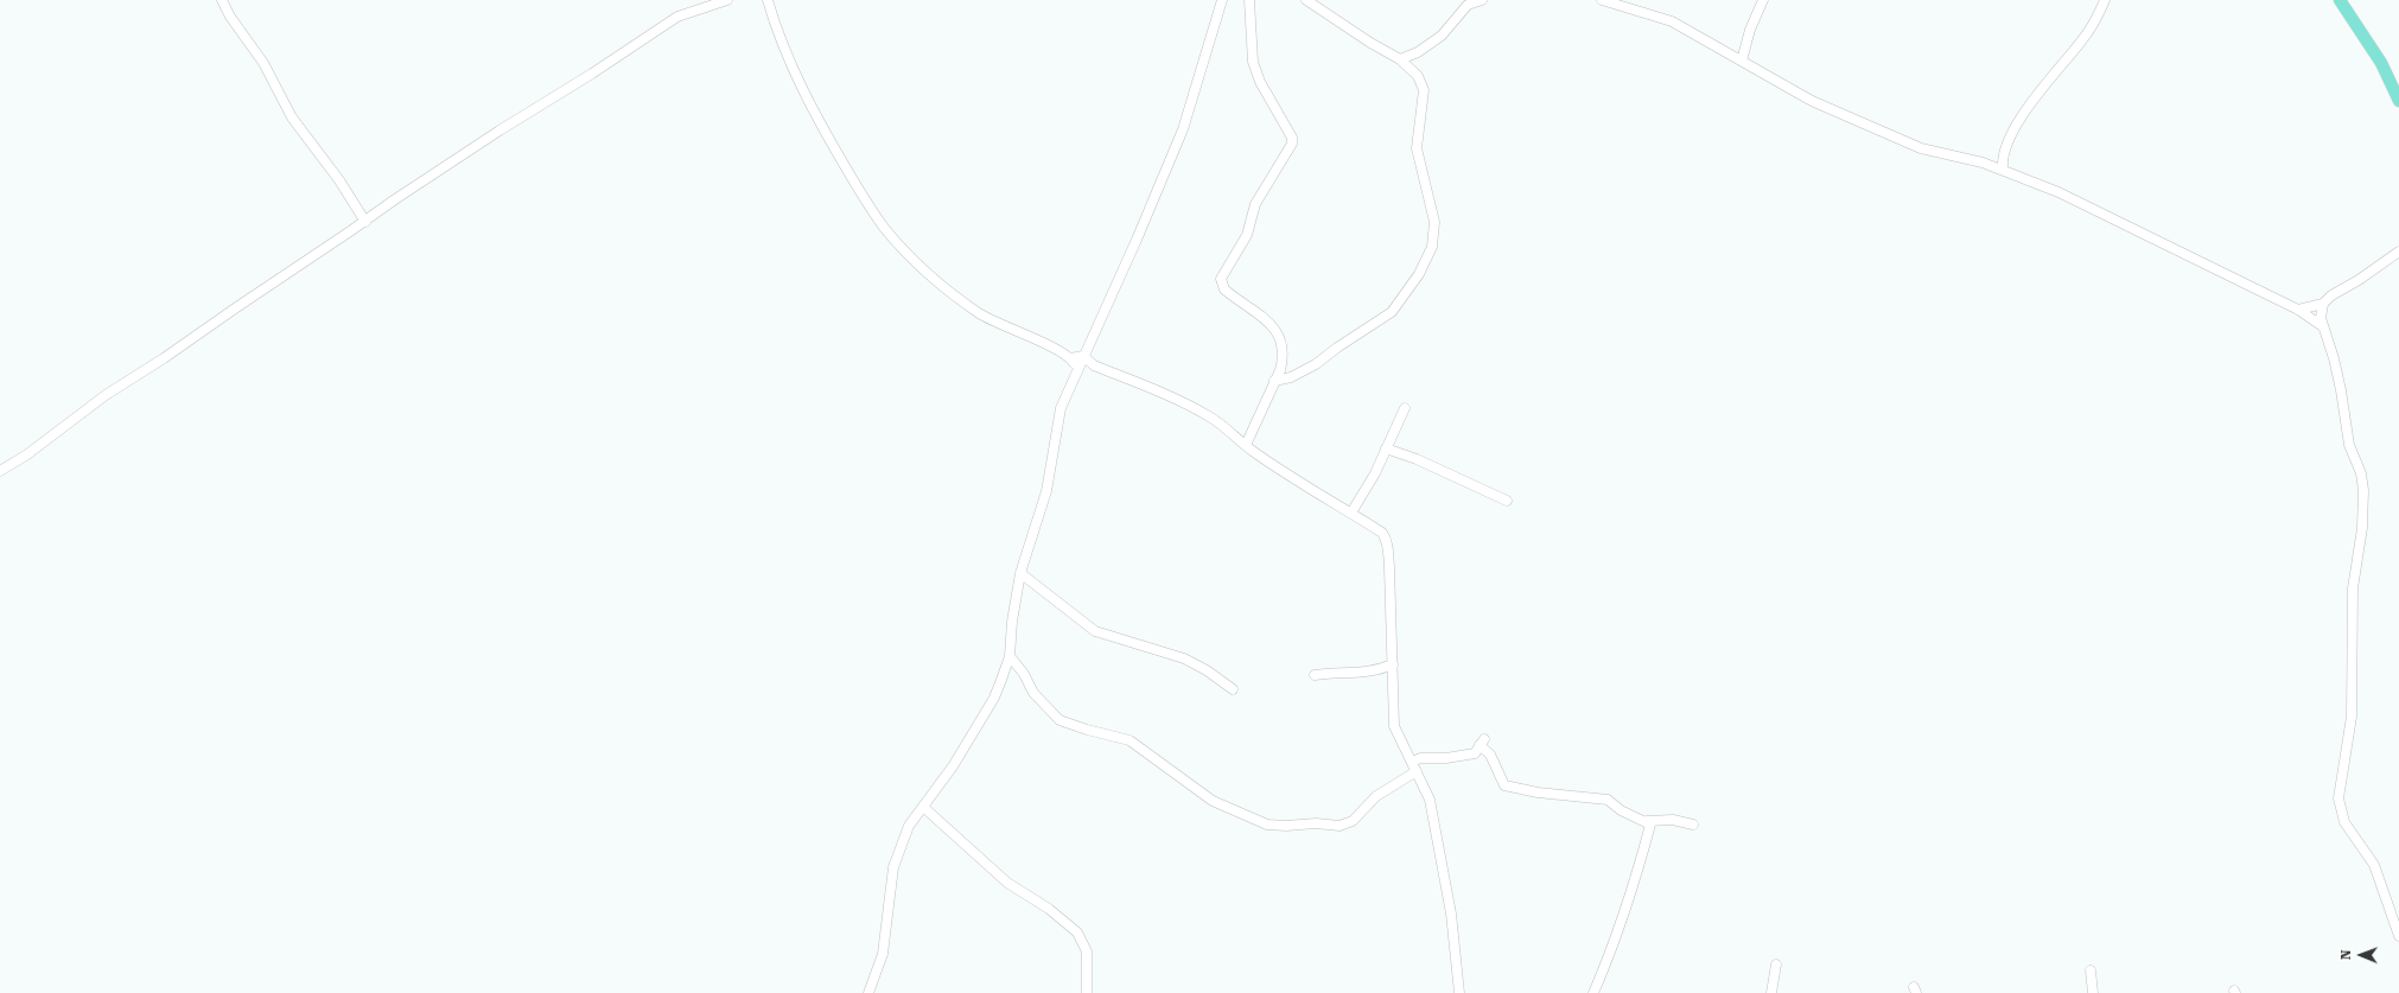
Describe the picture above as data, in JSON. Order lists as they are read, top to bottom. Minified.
{"north":"left"}
